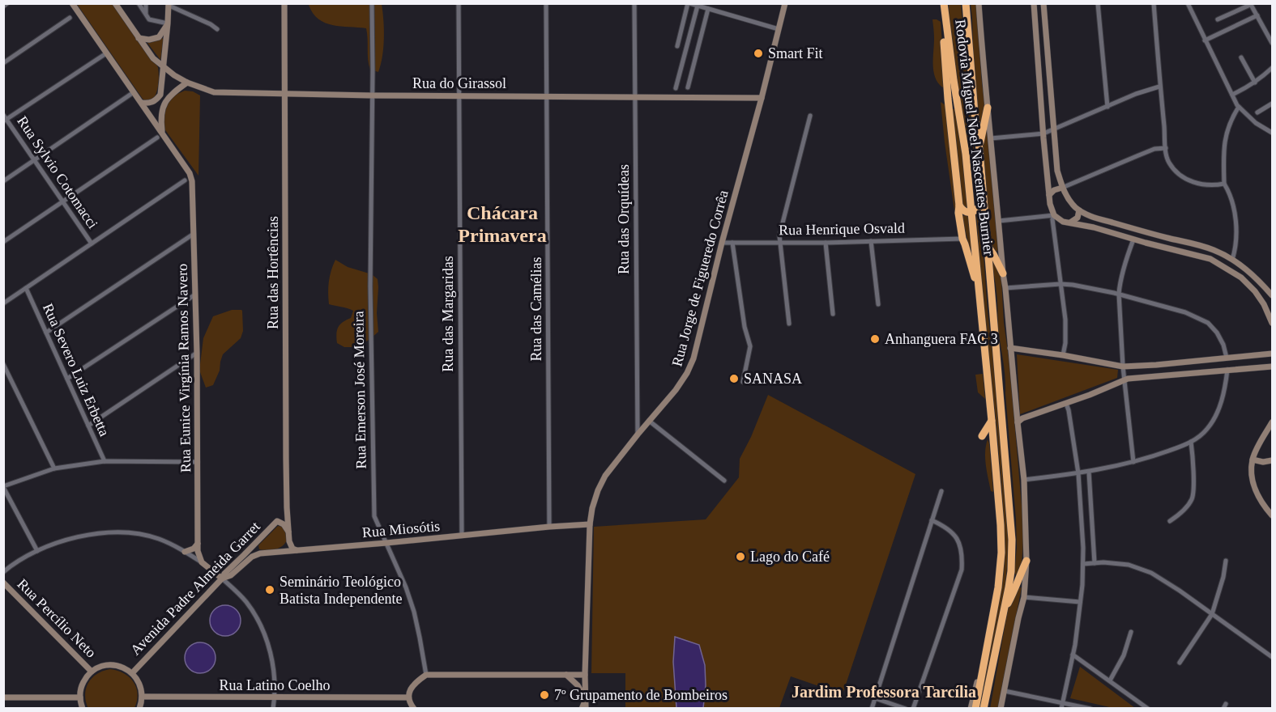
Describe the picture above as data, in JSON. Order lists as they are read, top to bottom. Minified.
{"streets":{"highway":["Rodovia Miguel Noel Nascentes Burnier"],"street":["Rua do Girassol","Rua Sylvio Cotomacci","Rua das Orquídeas","Rua Henrique Osvald","Rua das Hortências","Rua Jorge de Figueredo Corrêa","Rua das Camélias","Rua das Margaridas","Rua Eunice Virgínia Ramos Navero","Rua Severo Luiz Erbetta","Rua Emerson José Moreira","Rua Miosótis","Avenida Padre Almeida Garret","Rua Percílio Neto","Rua Latino Coelho"]},"crossings":[["Rua do Girassol","Rua das Orquídeas"],["Rua do Girassol","Rua das Hortências"],["Rua do Girassol","Rua Jorge de Figueredo Corrêa"],["Rua do Girassol","Rua das Camélias"],["Rua do Girassol","Rua das Margaridas"],["Rua do Girassol","Rua Emerson José Moreira"],["Rua das Orquídeas","Rua Jorge de Figueredo Corrêa"],["Rua Henrique Osvald","Rua Jorge de Figueredo Corrêa"],["Rua das Hortências","Rua Miosótis"],["Rua das Hortências","Avenida Padre Almeida Garret"],["Rua Jorge de Figueredo Corrêa","Rua Miosótis"],["Rua das Camélias","Rua Miosótis"],["Rua das Margaridas","Rua Miosótis"],["Rua Emerson José Moreira","Rua Miosótis"],["Rua Miosótis","Avenida Padre Almeida Garret"]],"districts":["Chácara Primavera","Jardim Professora Tarcília"],"places":["Smart Fit","Anhanguera FAC 3","SANASA","Lago do Café","Seminário Teológico Batista Independente","7º Grupamento de Bombeiros"]}
